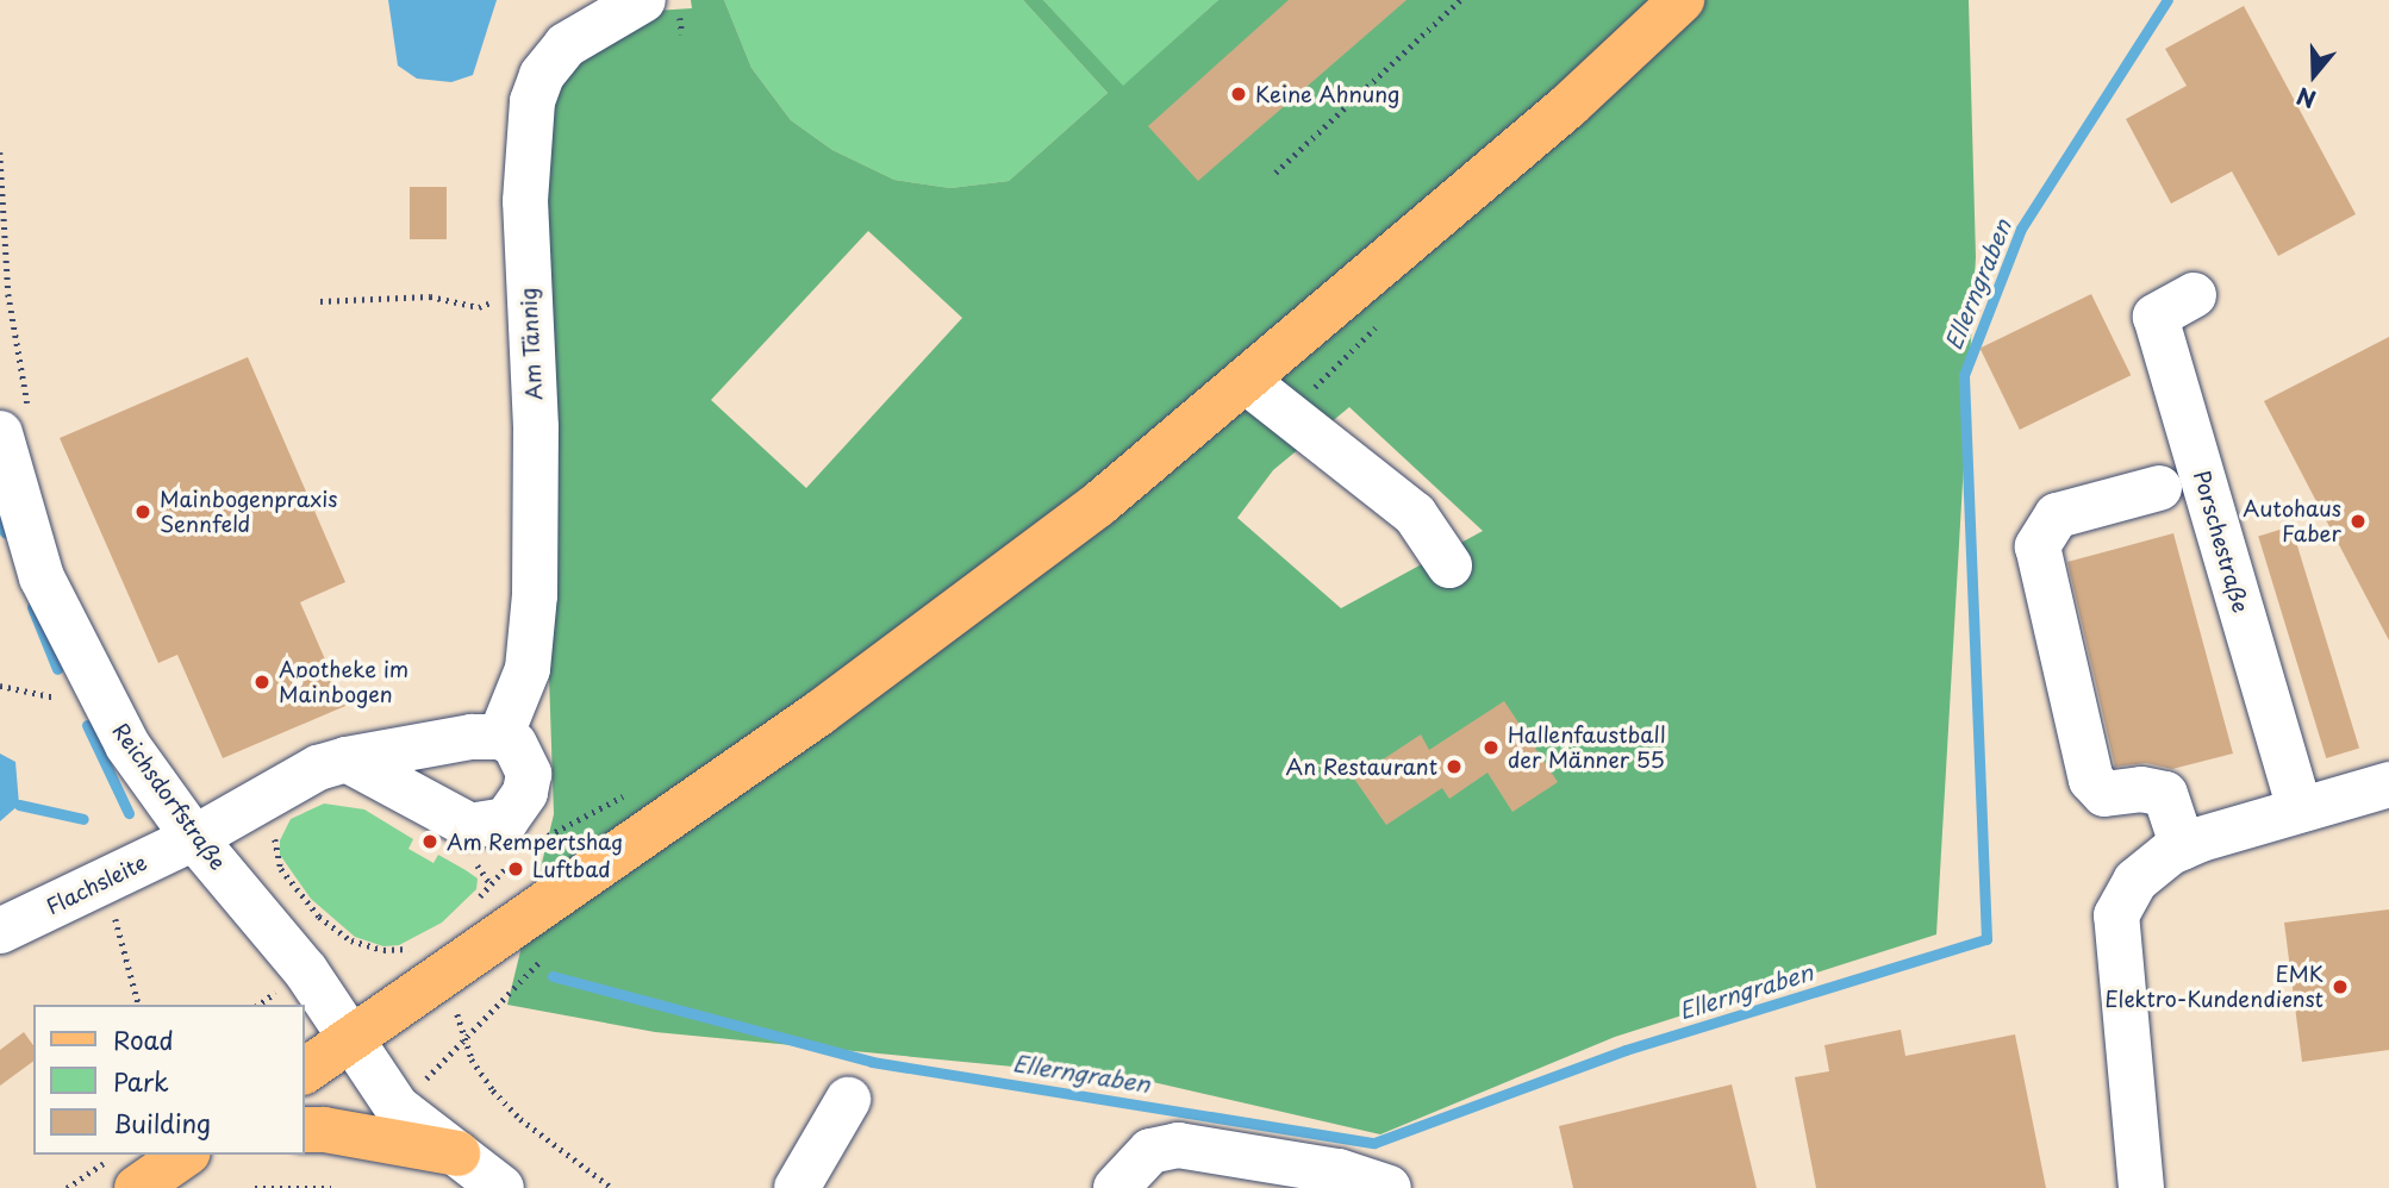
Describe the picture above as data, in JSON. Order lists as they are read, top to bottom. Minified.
{"streets":{"street":["Am Tännig","Porschestraße","Reichsdorfstraße","Flachsleite"]},"crossings":[["Am Tännig","Flachsleite"],["Reichsdorfstraße","Flachsleite"]],"water":["Ellerngraben"],"places":["Keine Ahnung","Mainbogenpraxis Sennfeld","Autohaus Faber","Apotheke im Mainbogen","Hallenfaustball der Männer 55","An Restaurant","Am Rempertshag","Luftbad","EMK Elektro-Kundendienst"],"legend":["Road","Park","Building"],"north":"bottom"}
